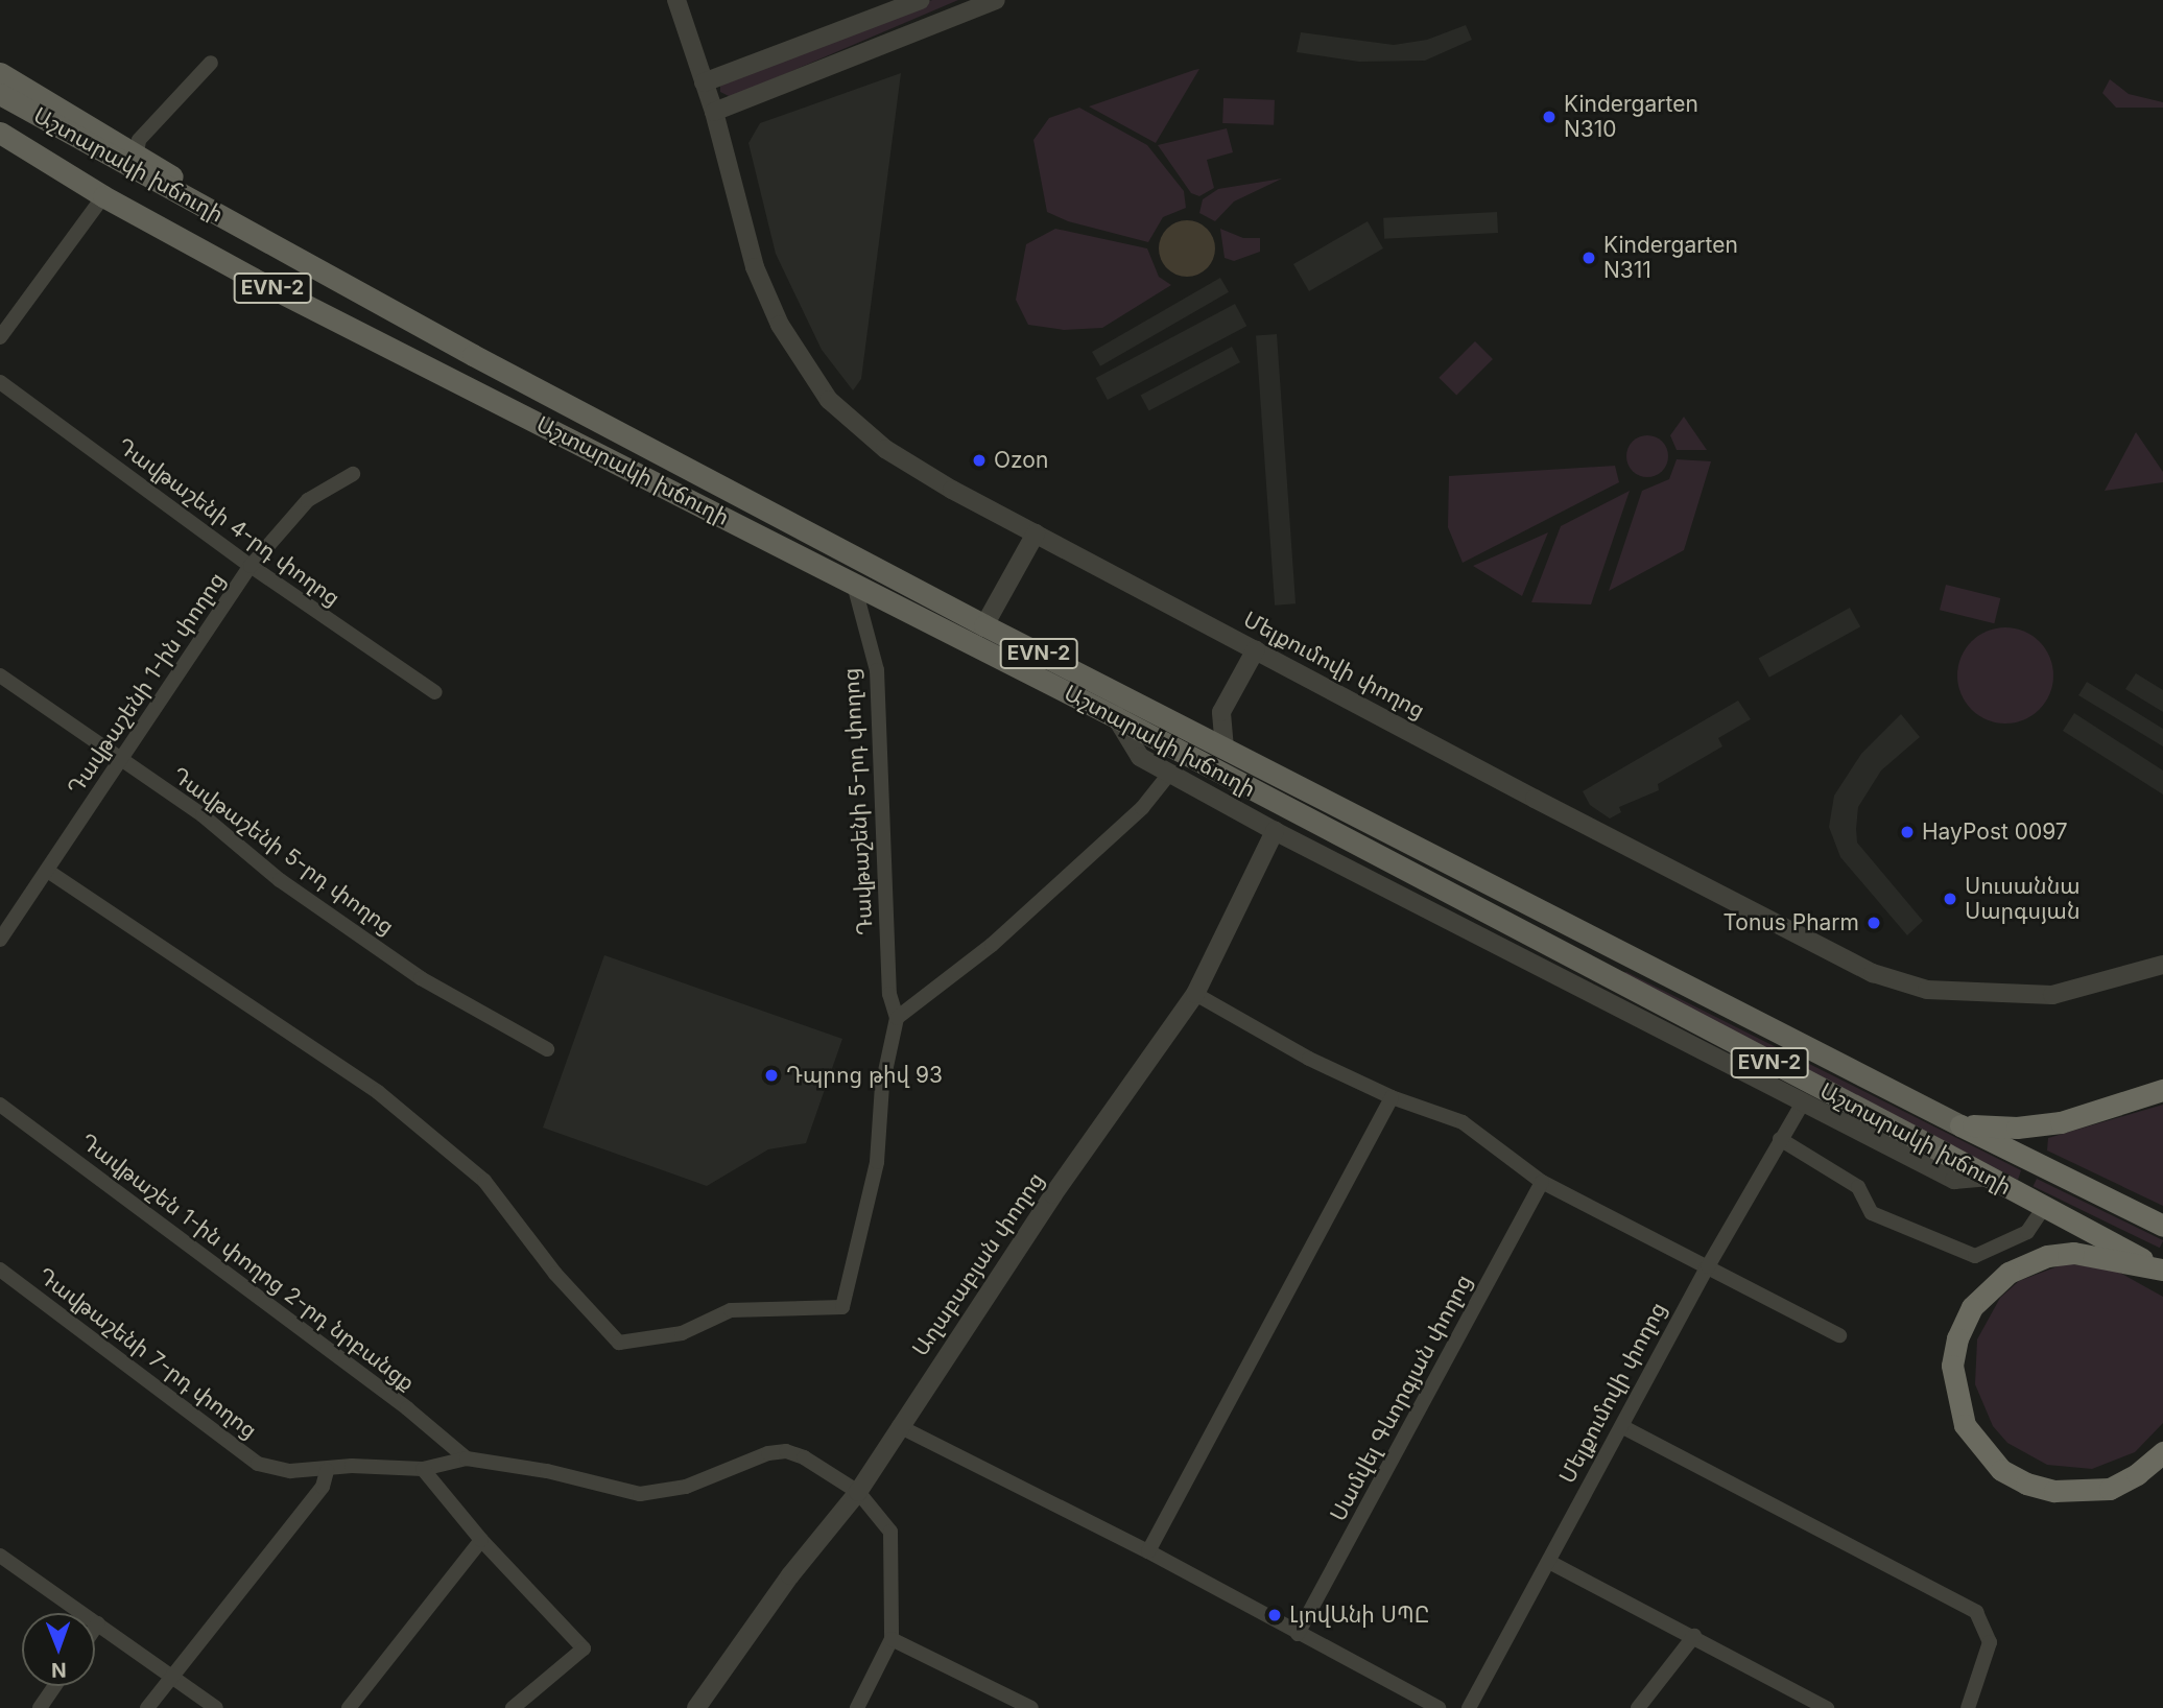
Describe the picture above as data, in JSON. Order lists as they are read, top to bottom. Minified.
{"streets":{"highway":["Աշտարակի խճուղի","EVN-2"],"street":["Դավթաշենի 4-րդ փողոց","Մելքումովի փողոց","Դավթաշենի 1-ին փողոց","Դավթաշենի 5-րդ փողոց","Դավթաշեն 1-ին փողոց 2-րդ նրբանցք","Աղաբաբյան փողոց","Դավթաշենի 7-րդ փողոց","Սամվել Գևորգյան փողոց"]},"crossings":[["Աշտարակի խճուղի","Դավթաշենի 5-րդ փողոց"],["Դավթաշենի 4-րդ փողոց","Դավթաշենի 1-ին փողոց"],["Դավթաշենի 1-ին փողոց","Դավթաշենի 5-րդ փողոց"],["Դավթաշեն 1-ին փողոց 2-րդ նրբանցք","Դավթաշենի 7-րդ փողոց"],["Աղաբաբյան փողոց","Դավթաշենի 7-րդ փողոց"]],"places":["Kindergarten N310","Kindergarten N311","Ozon","HayPost 0097","Սուսաննա Սարգսյան","Tonus Pharm","Դպրոց թիվ 93","ԼյովԱնի ՍՊԸ"],"north":"bottom"}
